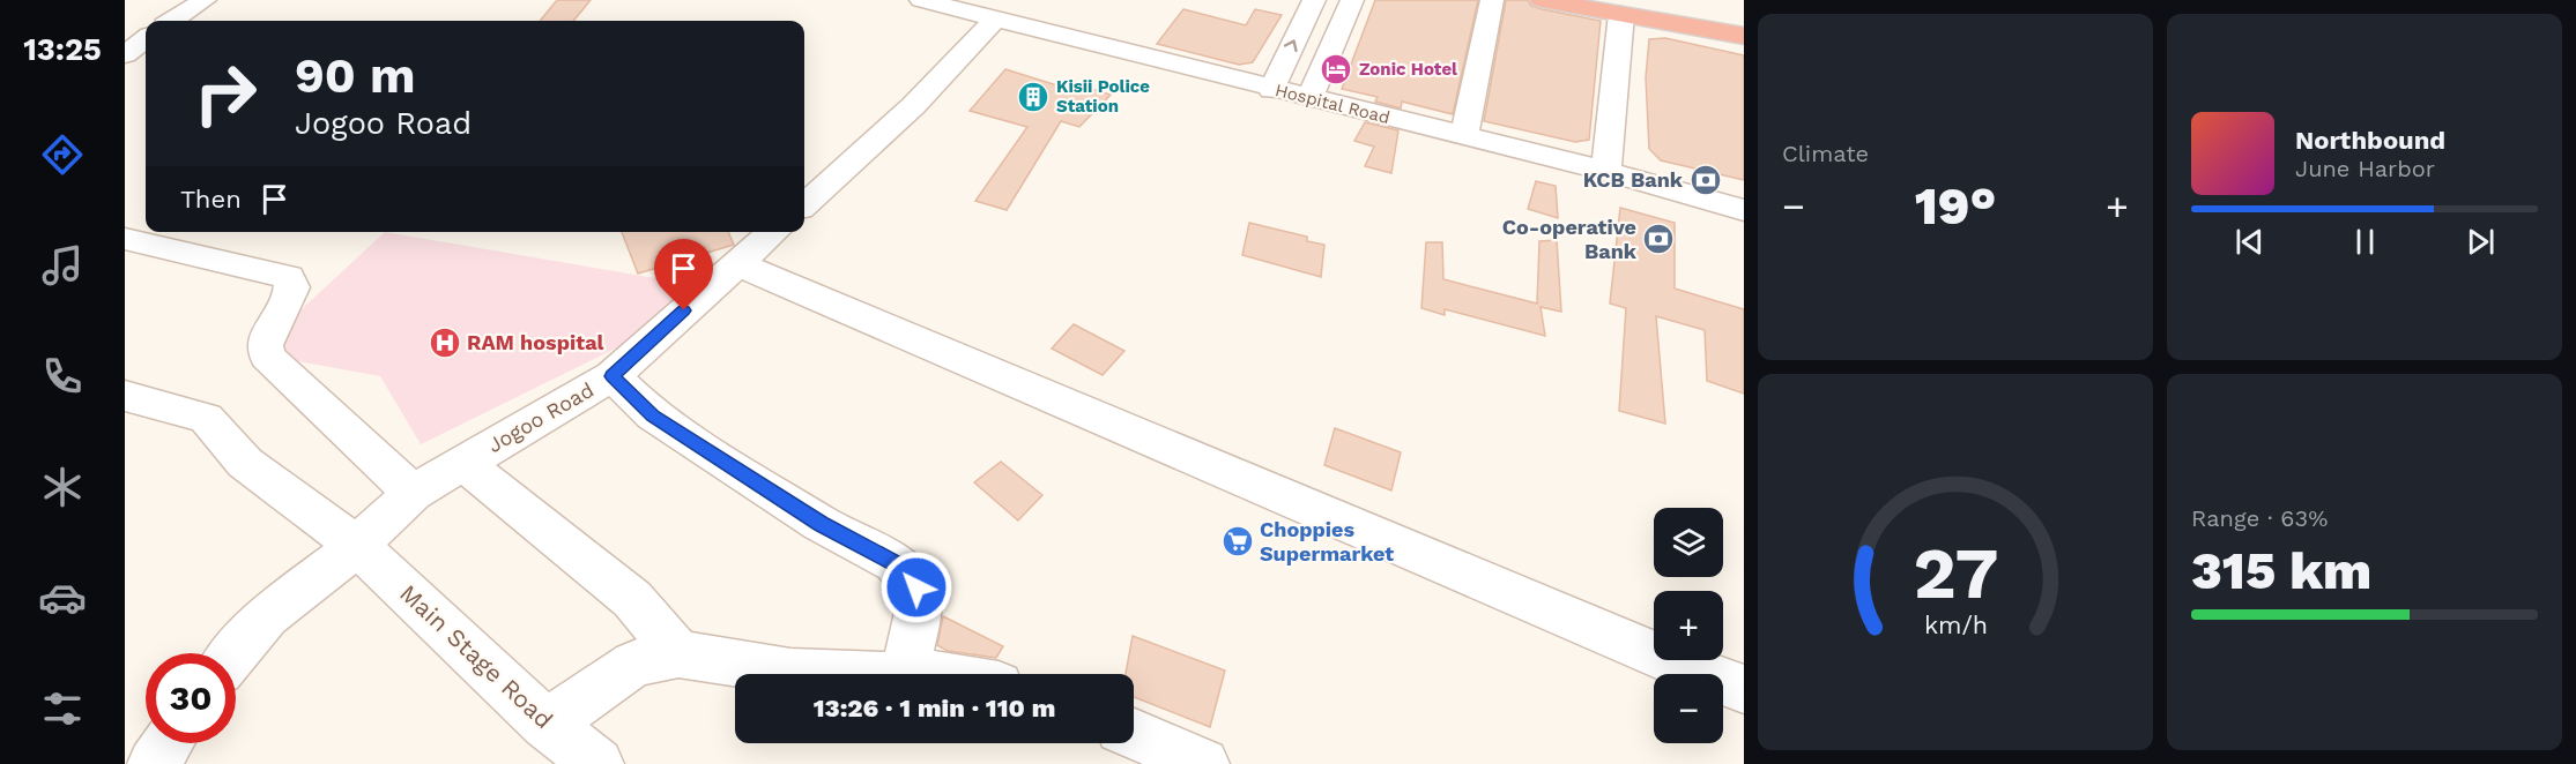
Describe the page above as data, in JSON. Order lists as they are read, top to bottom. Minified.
{"streets":{"street":["Hospital Road","Jogoo Road","Main Stage Road"]},"crossings":[["Jogoo Road","Main Stage Road"]],"places":{"hotel":["Zonic Hotel"],"building":["Kisii Police Station"],"bank":["KCB Bank","Co-operative Bank"],"hospital":["RAM hospital"],"supermarket":["Choppies Supermarket"]},"page":{"tabs":"13:25","tile":["Climate",["Range · 63%","315 km"]],"turn":["90 m","Jogoo Road"],"song":["Northbound","June Harbor"],"then":"Then","heat":["−","19°","+"],"map_buttons":["+","−"],"limit":"30","trip":"13:26 · 1 min · 110 m","gauge":["27","km/h"]}}
